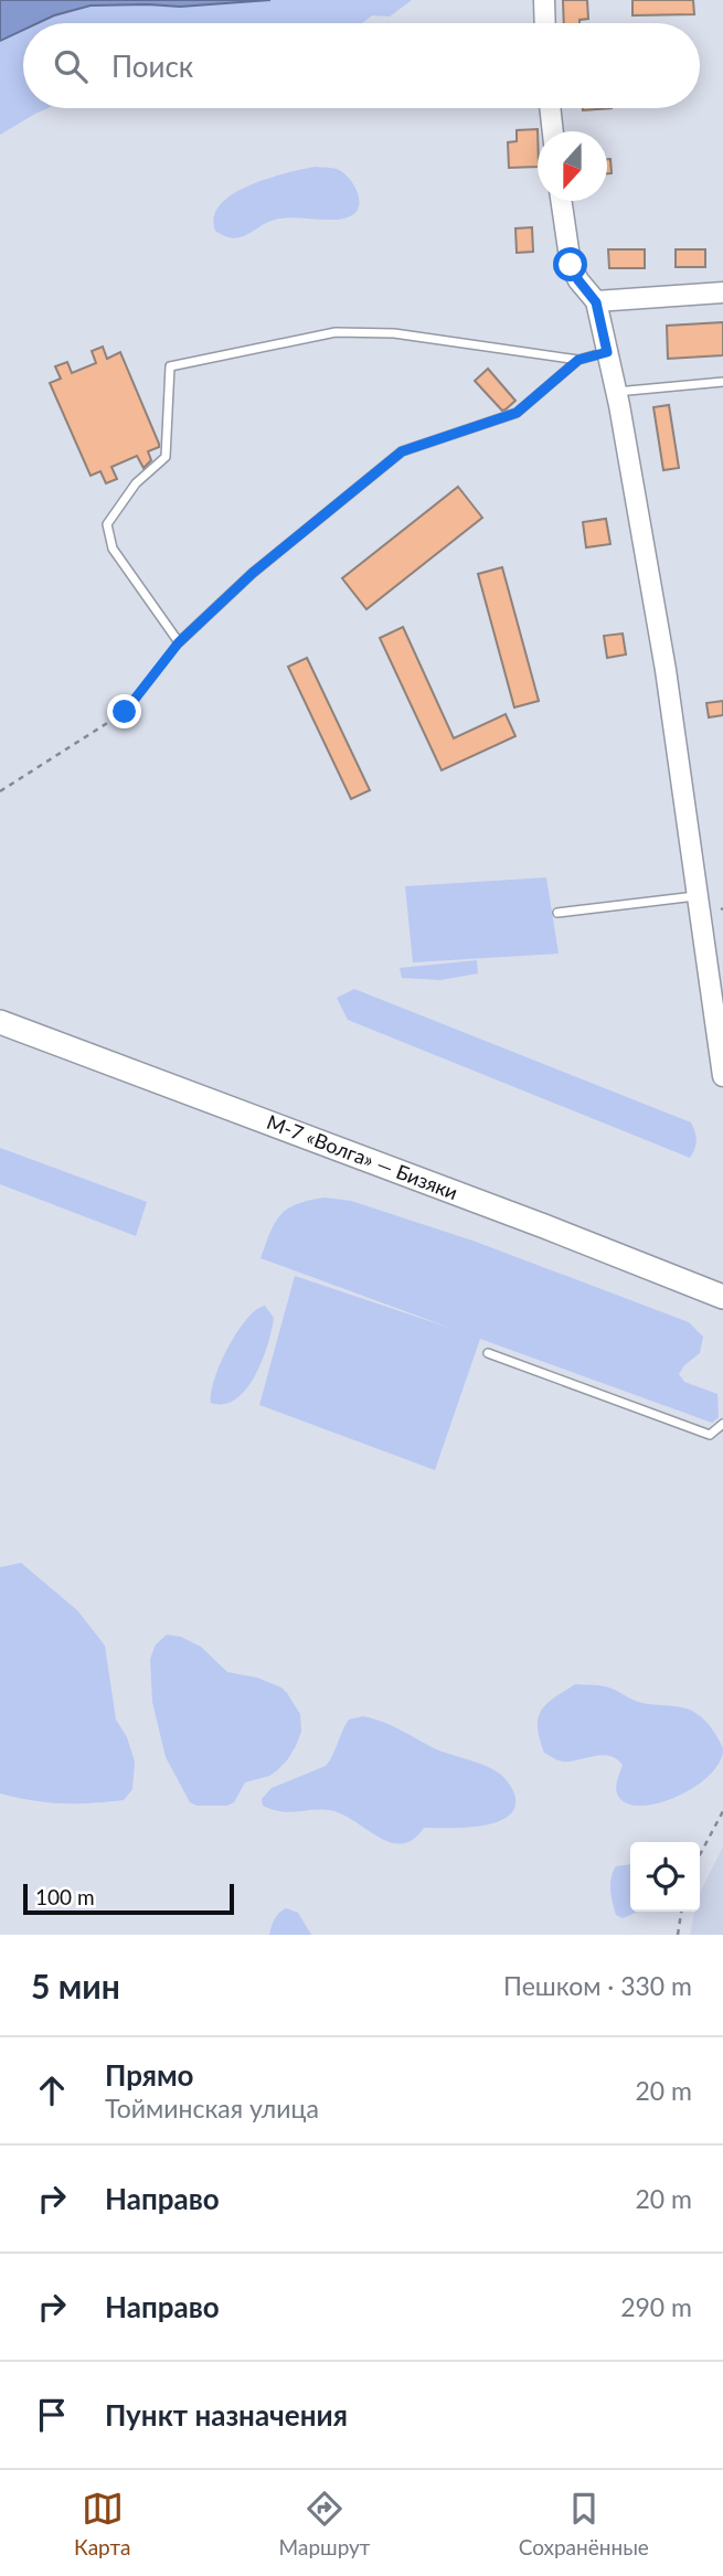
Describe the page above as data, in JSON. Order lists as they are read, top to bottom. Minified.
{"streets":{"main road":["М-7 «Волга» — Бизяки"]},"scale_bar":"100 m","north":"bottom","page":{"search":"Поиск","scale":"100 m","heading":["5 мин","Пешком · 330 m"],"list":[["Прямо","Тойминская улица","20 m"],["Направо","20 m"],["Направо","290 m"],"Пункт назначения"],"nav":["Карта","Маршрут","Сохранённые"]}}
